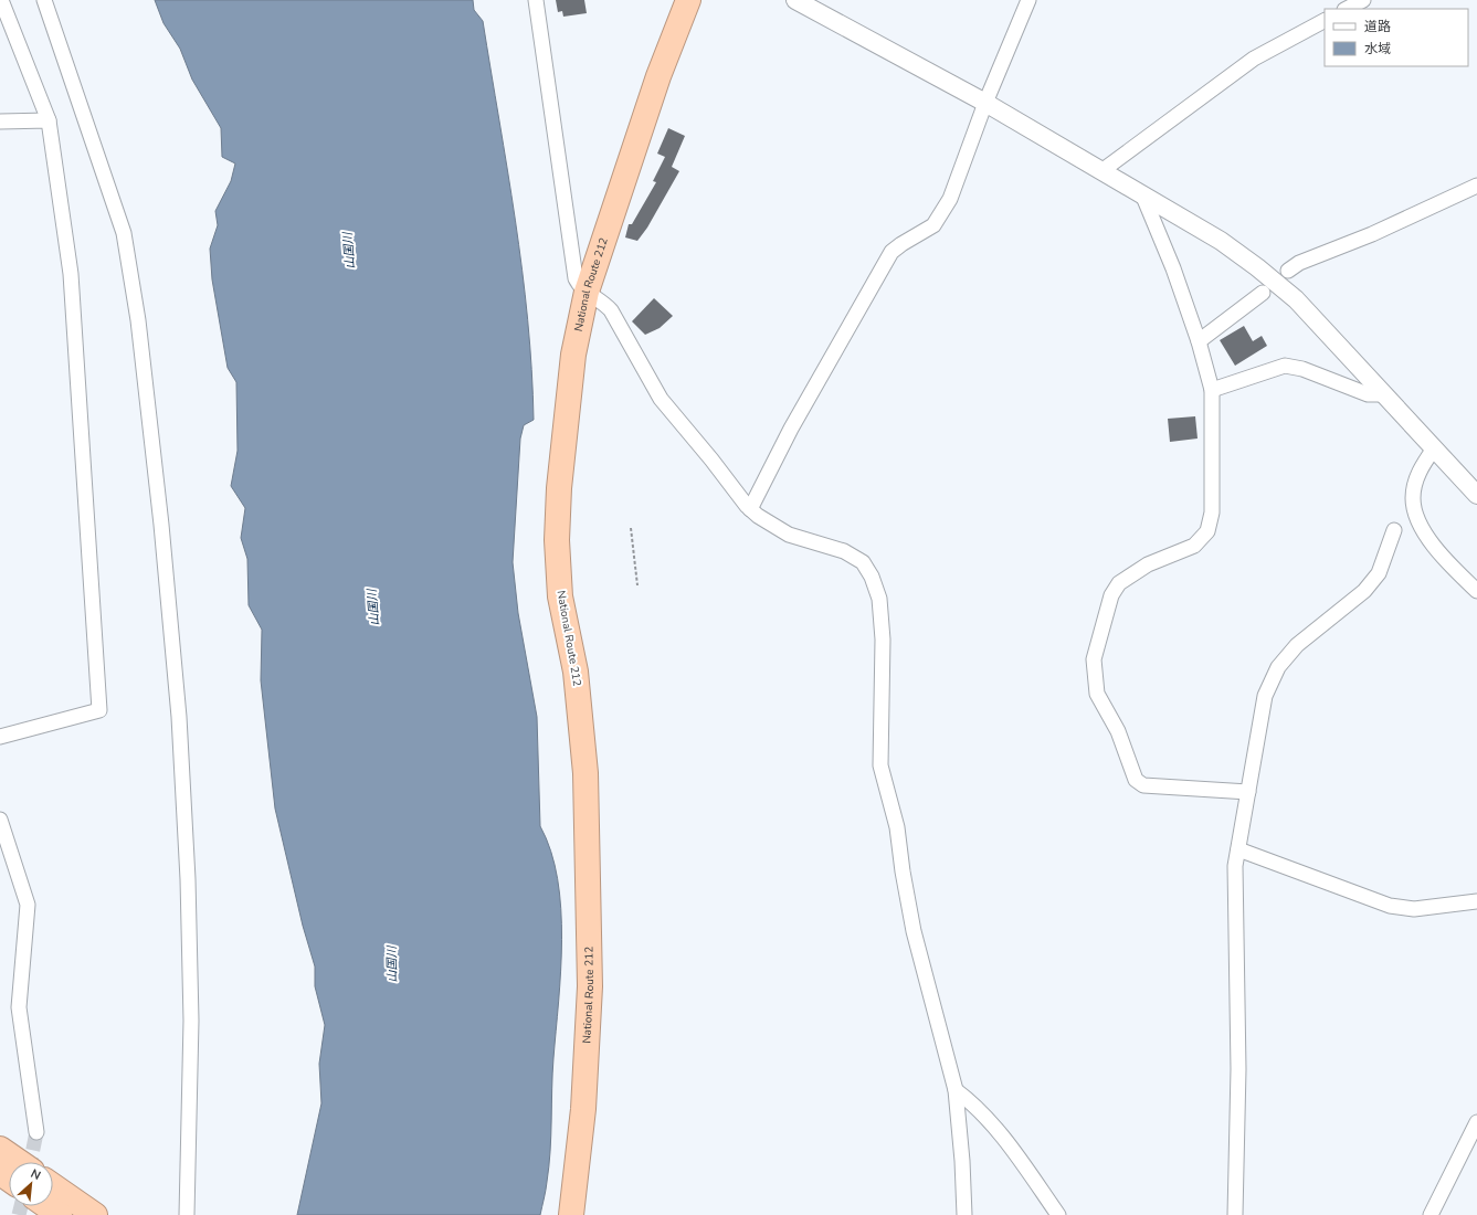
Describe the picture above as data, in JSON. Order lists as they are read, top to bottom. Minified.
{"streets":{"highway":["National Route 212"]},"water":["山国川"],"legend":["道路","水域"],"north":"top right"}
